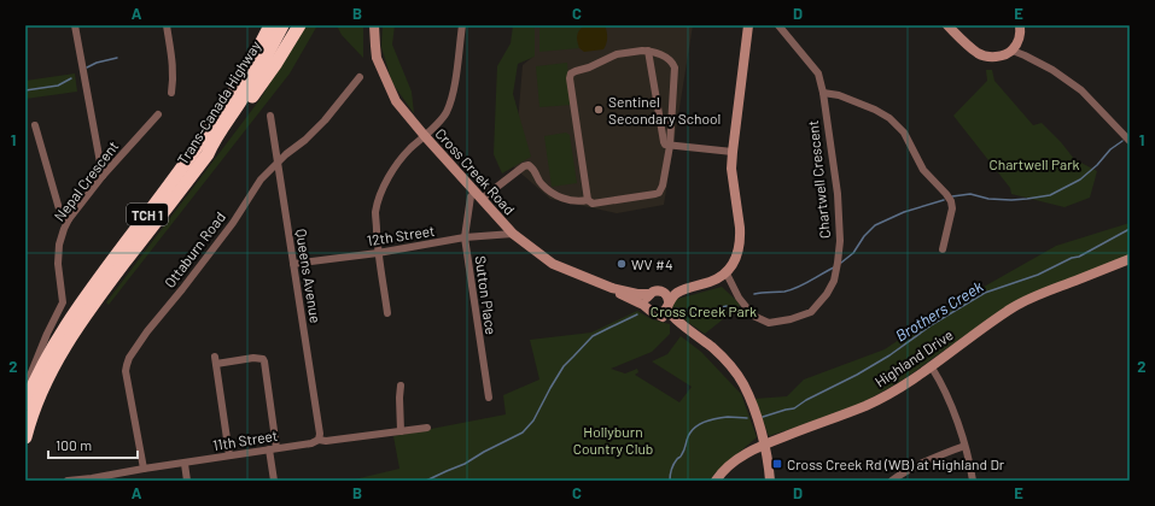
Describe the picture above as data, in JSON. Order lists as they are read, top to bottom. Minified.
{"streets":{"highway":["Trans-Canada Highway","TCH 1"],"street":["Cross Creek Road","Chartwell Crescent","Nepal Crescent","12th Street","Ottaburn Road","Queens Avenue","Sutton Place","Highland Drive","11th Street"]},"crossings":[["Cross Creek Road","12th Street"],["12th Street","Queens Avenue"],["12th Street","Sutton Place"],["Ottaburn Road","Queens Avenue"],["Ottaburn Road","11th Street"],["Queens Avenue","11th Street"]],"water":["Brothers Creek"],"parks":["Chartwell Park","Cross Creek Park","Hollyburn Country Club"],"places":{"other":["Sentinel Secondary School","WV #4"],"transit":["Cross Creek Rd (WB) at Highland Dr"]},"scale_bar":"100 m","grid":{"columns":["A","B","C","D","E"],"rows":["1","2"]}}
